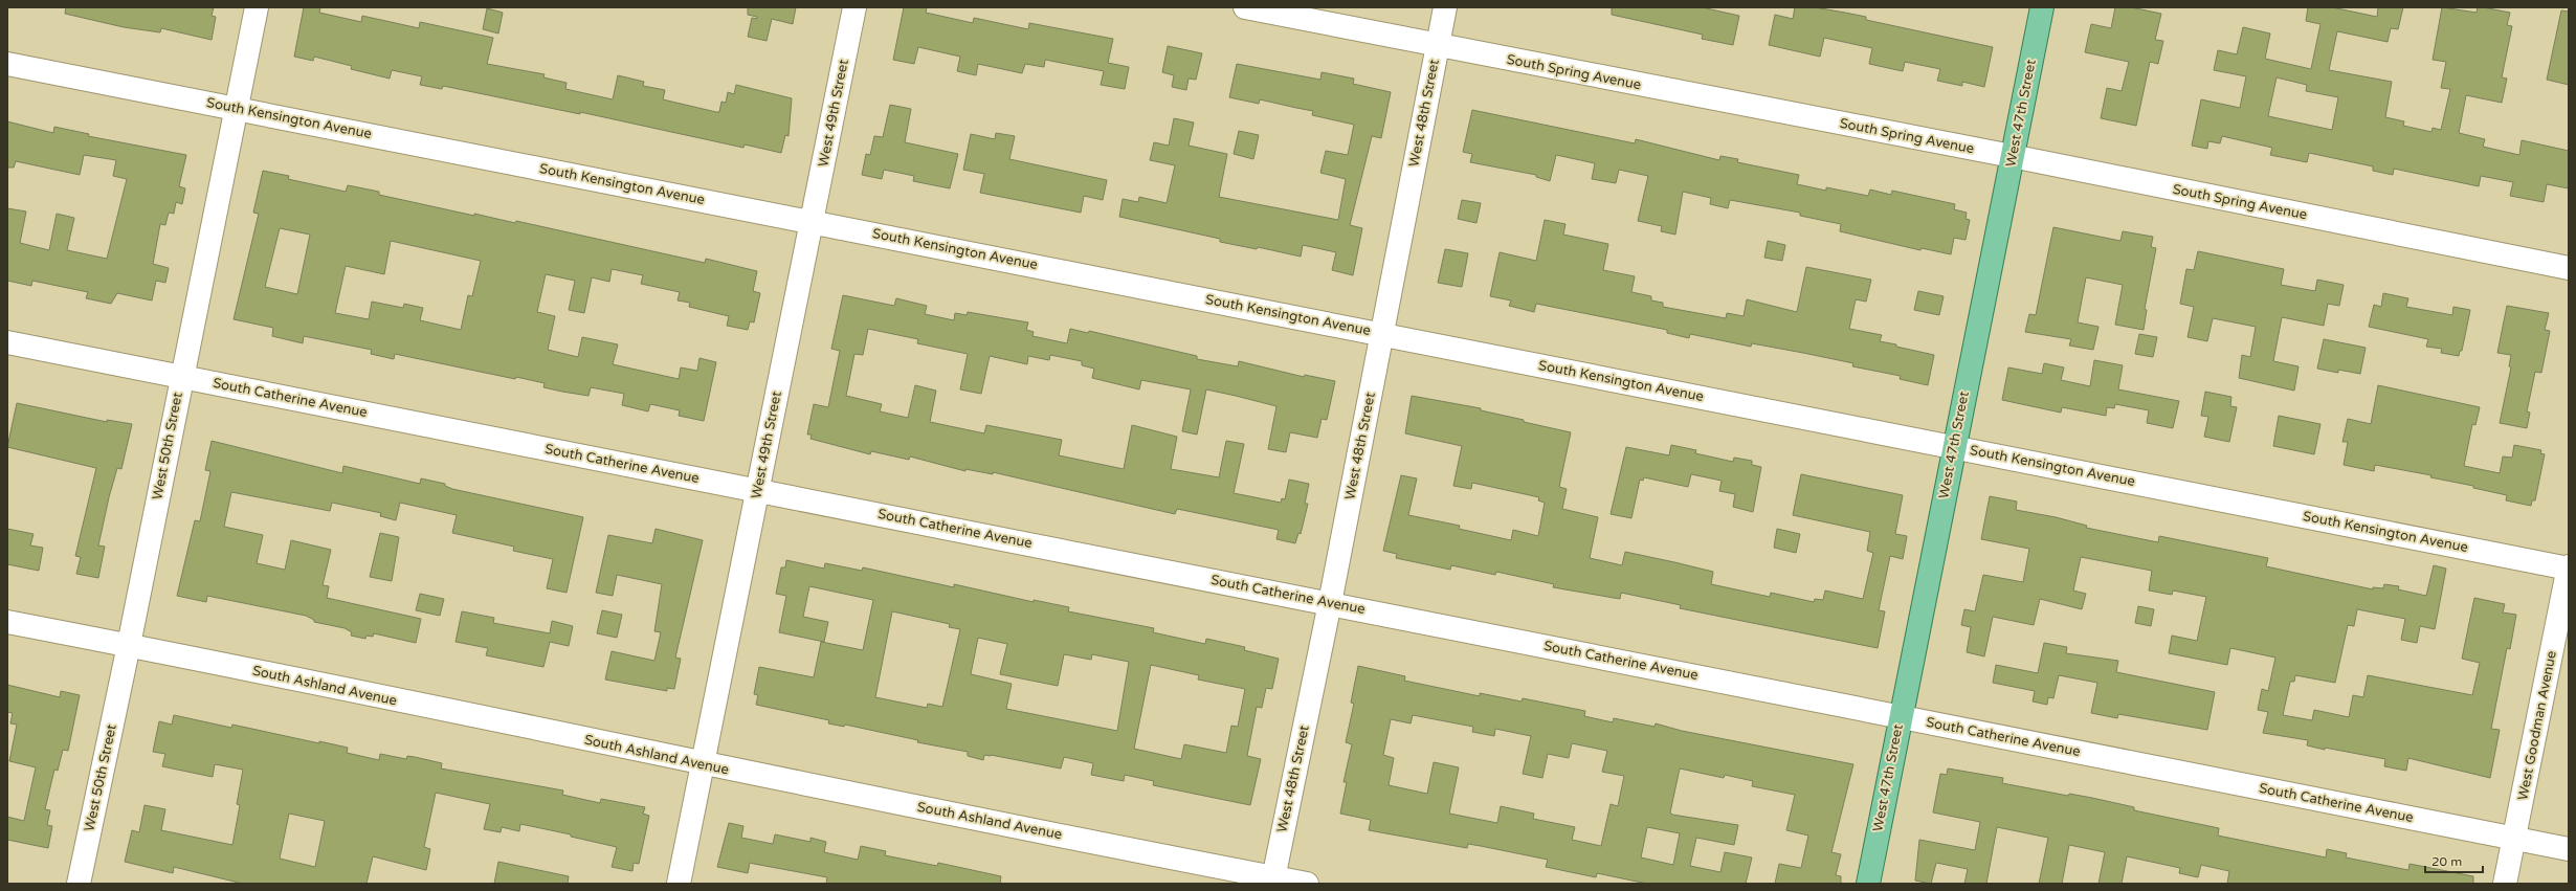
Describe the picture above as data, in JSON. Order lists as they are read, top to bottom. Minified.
{"streets":{"main road":["West 47th Street"],"street":["South Spring Avenue","West 49th Street","West 48th Street","South Kensington Avenue","South Catherine Avenue","West 50th Street","South Ashland Avenue","West Goodman Avenue"]},"crossings":[["South Spring Avenue","West 48th Street"],["South Spring Avenue","West 47th Street"],["West 49th Street","South Kensington Avenue"],["West 49th Street","South Catherine Avenue"],["West 49th Street","South Ashland Avenue"],["West 48th Street","South Kensington Avenue"],["West 48th Street","South Catherine Avenue"],["West 48th Street","South Ashland Avenue"],["West 47th Street","South Kensington Avenue"],["West 47th Street","South Catherine Avenue"],["South Kensington Avenue","West 50th Street"],["South Kensington Avenue","West Goodman Avenue"],["South Catherine Avenue","West 50th Street"],["South Catherine Avenue","West Goodman Avenue"],["West 50th Street","South Ashland Avenue"]],"scale_bar":"20 m"}
